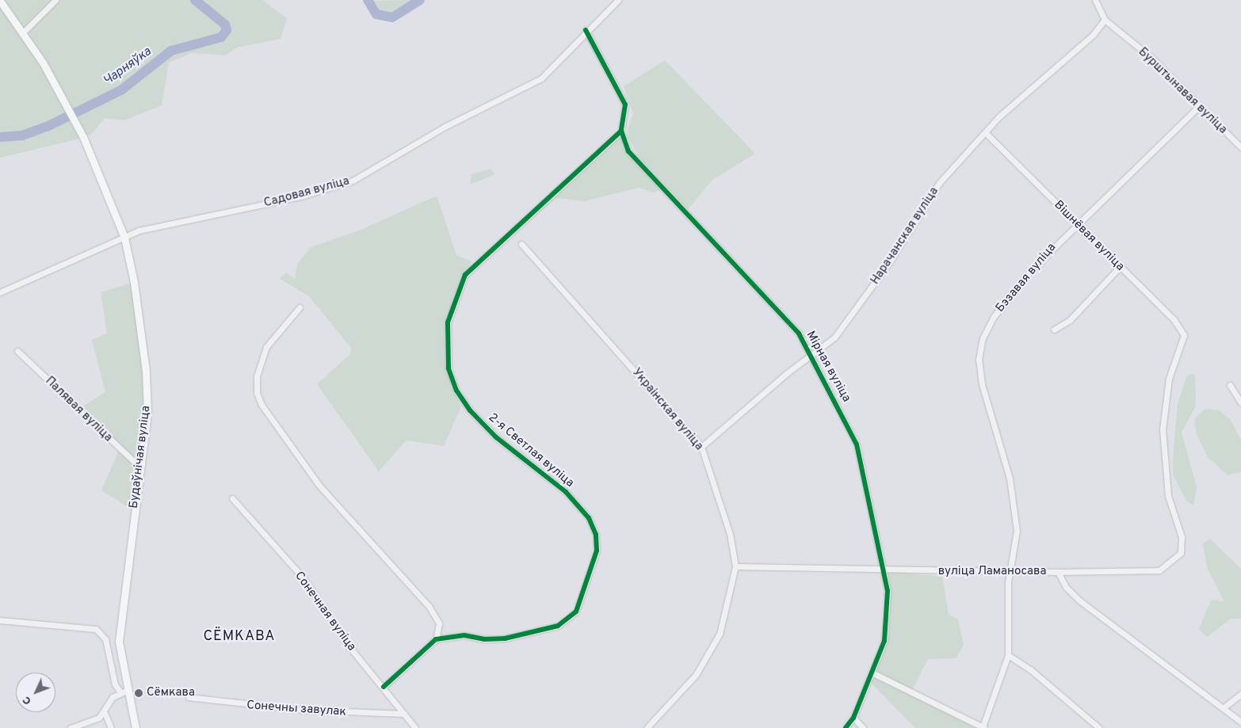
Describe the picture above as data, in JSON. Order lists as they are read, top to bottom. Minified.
{"streets":{"main road":["Будаўнічая вуліца"],"street":["Бурштынавая вуліца","Садовая вуліца","Нарачанская вуліца","Вішнёвая вуліца","Бэзавая вуліца","Мірная вуліца","Палявая вуліца","Украінская вуліца","2-я Светлая вуліца","вуліца Ламаносава","Сонечная вуліца","Сонечны завулак"]},"crossings":[["Бурштынавая вуліца","Нарачанская вуліца"],["Бурштынавая вуліца","Бэзавая вуліца"],["Садовая вуліца","Мірная вуліца"],["Садовая вуліца","Будаўнічая вуліца"],["Нарачанская вуліца","Вішнёвая вуліца"],["Нарачанская вуліца","Мірная вуліца"],["Нарачанская вуліца","Украінская вуліца"],["Вішнёвая вуліца","Бэзавая вуліца"],["Вішнёвая вуліца","вуліца Ламаносава"],["Бэзавая вуліца","вуліца Ламаносава"],["Мірная вуліца","2-я Светлая вуліца"],["Мірная вуліца","вуліца Ламаносава"],["Палявая вуліца","Будаўнічая вуліца"],["Украінская вуліца","вуліца Ламаносава"],["Сонечная вуліца","Сонечны завулак"]],"districts":["СЁМКАВА"],"water":["Чарняўка"],"places":["Сёмкава"],"north":"bottom left"}
